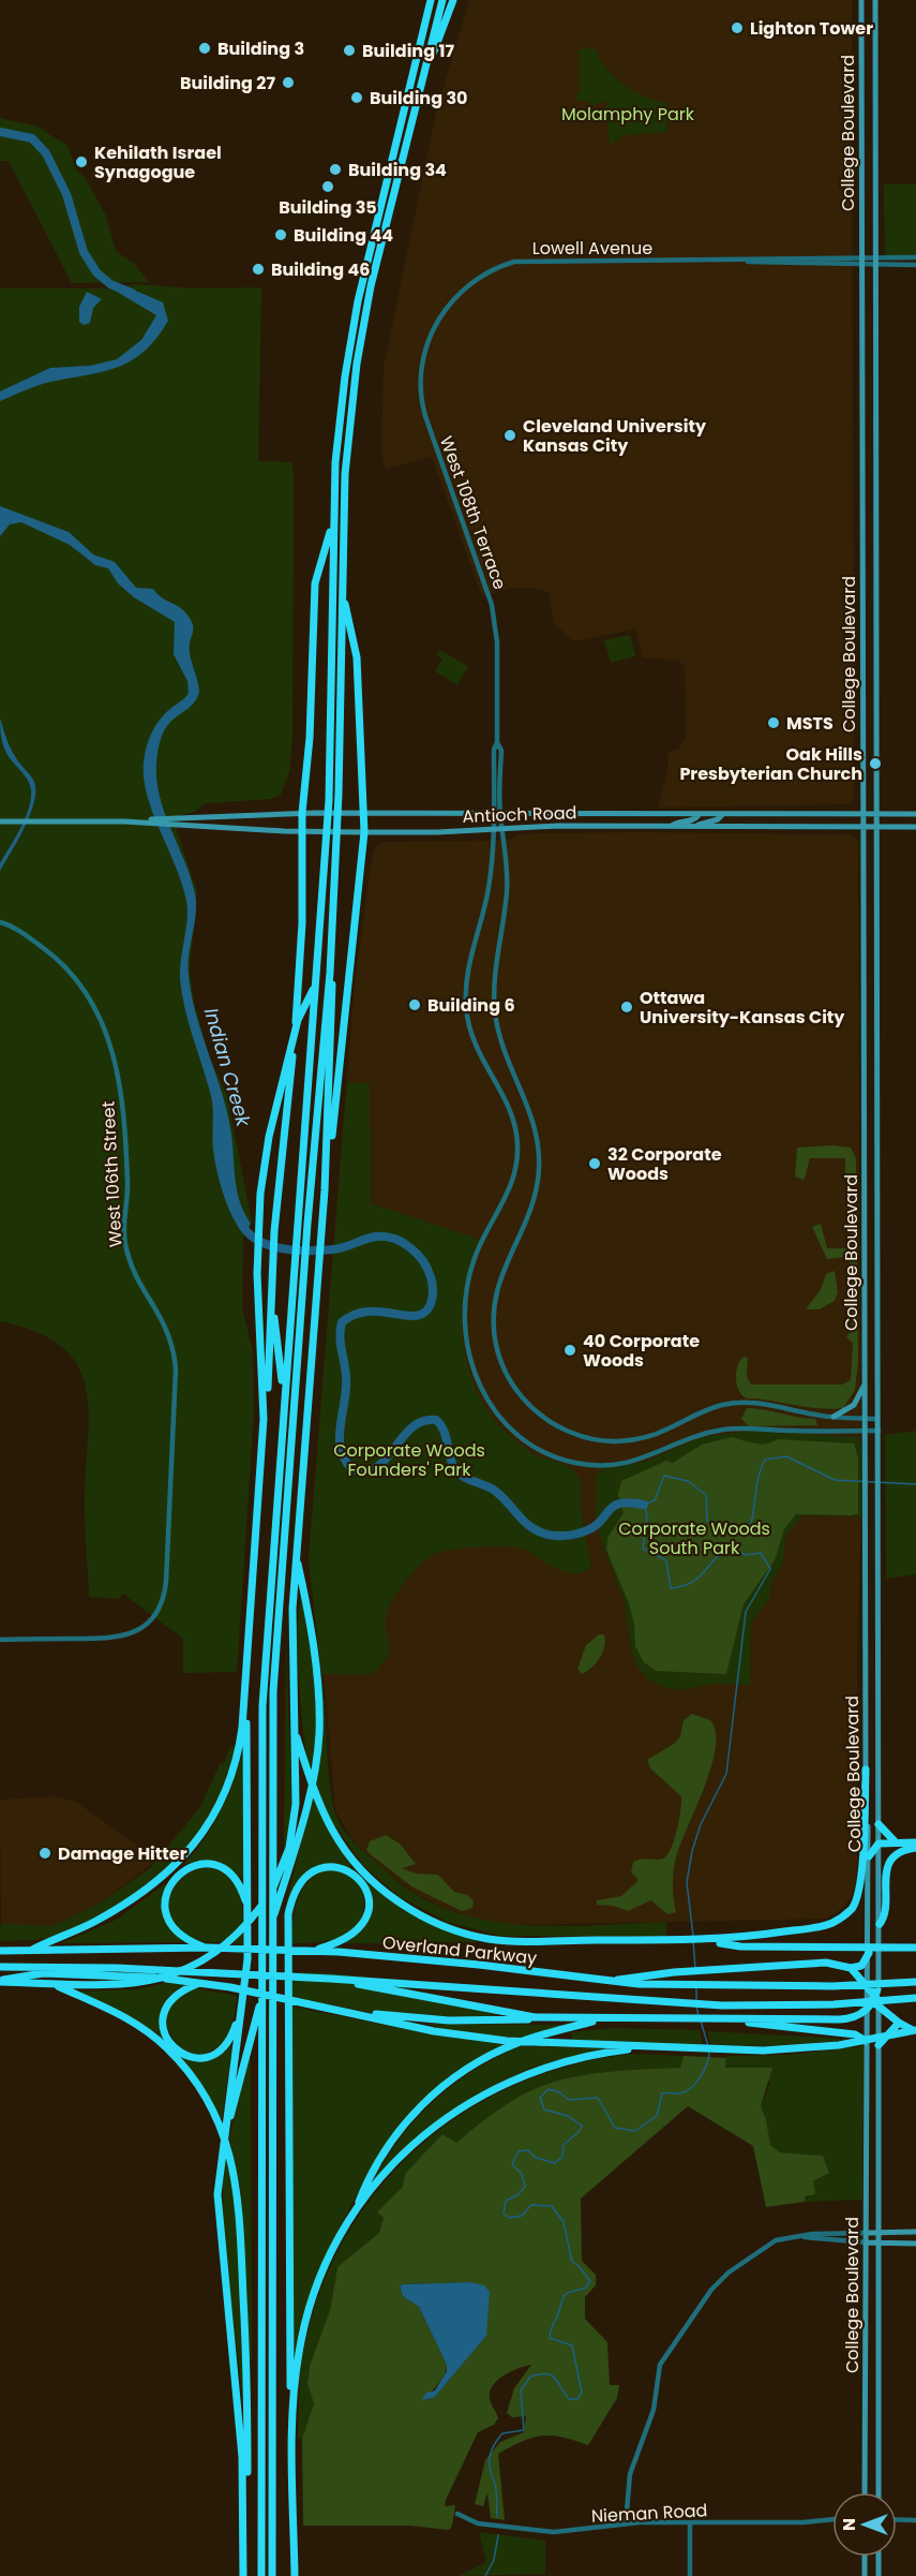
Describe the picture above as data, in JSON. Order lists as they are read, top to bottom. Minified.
{"streets":{"highway":["Overland Parkway"],"main road":["College Boulevard","Antioch Road"],"street":["Lowell Avenue","West 108th Terrace","West 106th Street","Nieman Road"]},"crossings":[["College Boulevard","Lowell Avenue"],["College Boulevard","Antioch Road"],["Lowell Avenue","West 108th Terrace"],["West 108th Terrace","Antioch Road"]],"water":["Indian Creek"],"parks":["Molamphy Park","Corporate Woods Founders' Park","Corporate Woods South Park"],"places":["Lighton Tower","Building 3","Building 17","Building 27","Building 30","Kehilath Israel Synagogue","Building 34","Building 35","Building 44","Building 46","Cleveland University Kansas City","MSTS","Oak Hills Presbyterian Church","Building 6","Ottawa University-Kansas City","32 Corporate Woods","40 Corporate Woods","Damage Hitter"],"north":"left"}
